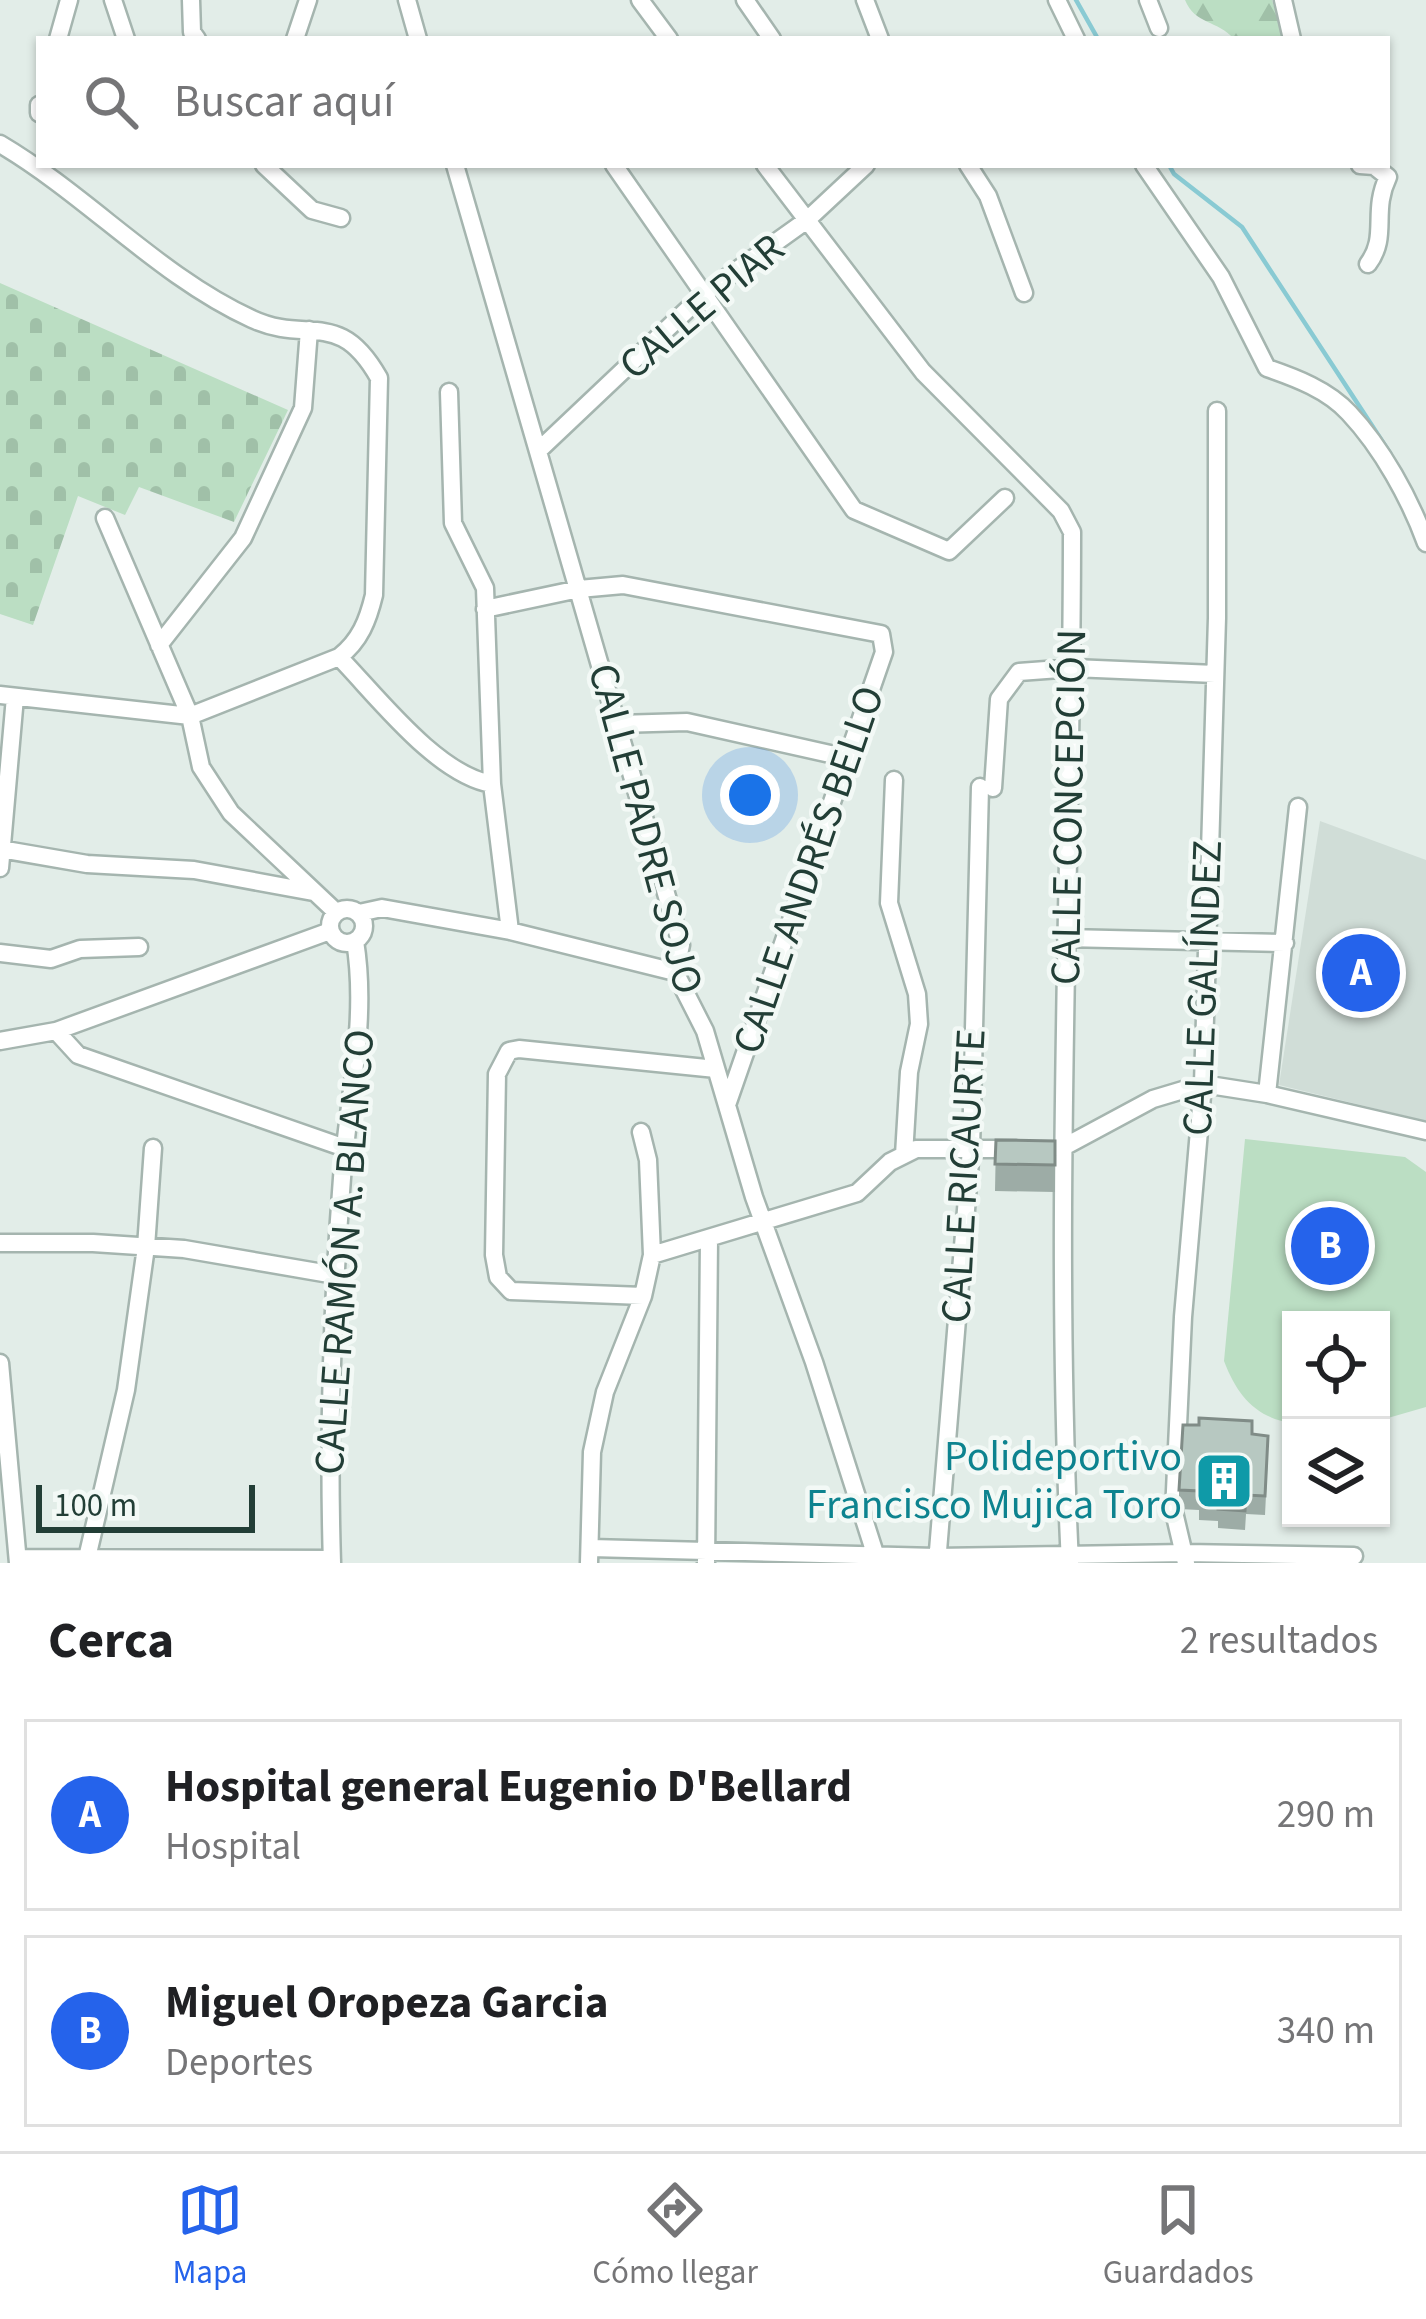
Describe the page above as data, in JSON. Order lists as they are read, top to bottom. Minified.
{"streets":{"street":["CALLE PIAR","CALLE CONCEPCIÓN","CALLE PADRE SOJO","CALLE ANDRÉS BELLO","CALLE GALÍNDEZ","CALLE RICAURTE","CALLE RAMÓN A. BLANCO"]},"crossings":[["CALLE PIAR","CALLE CONCEPCIÓN"],["CALLE PIAR","CALLE PADRE SOJO"],["CALLE CONCEPCIÓN","CALLE RICAURTE"],["CALLE PADRE SOJO","CALLE ANDRÉS BELLO"]],"places":{"building":["Polideportivo Francisco Mujica Toro"]},"scale_bar":"100 m","page":{"search":"Buscar aquí","pins":["A","B"],"scale":"100 m","heading":["Cerca","2 resultados"],"list":[{"mark":"A","name":"Hospital general Eugenio D'Bellard","note":"Hospital","value":"290 m"},{"mark":"B","name":"Miguel Oropeza Garcia","note":"Deportes","value":"340 m"}],"nav":["Mapa","Cómo llegar","Guardados"]}}
